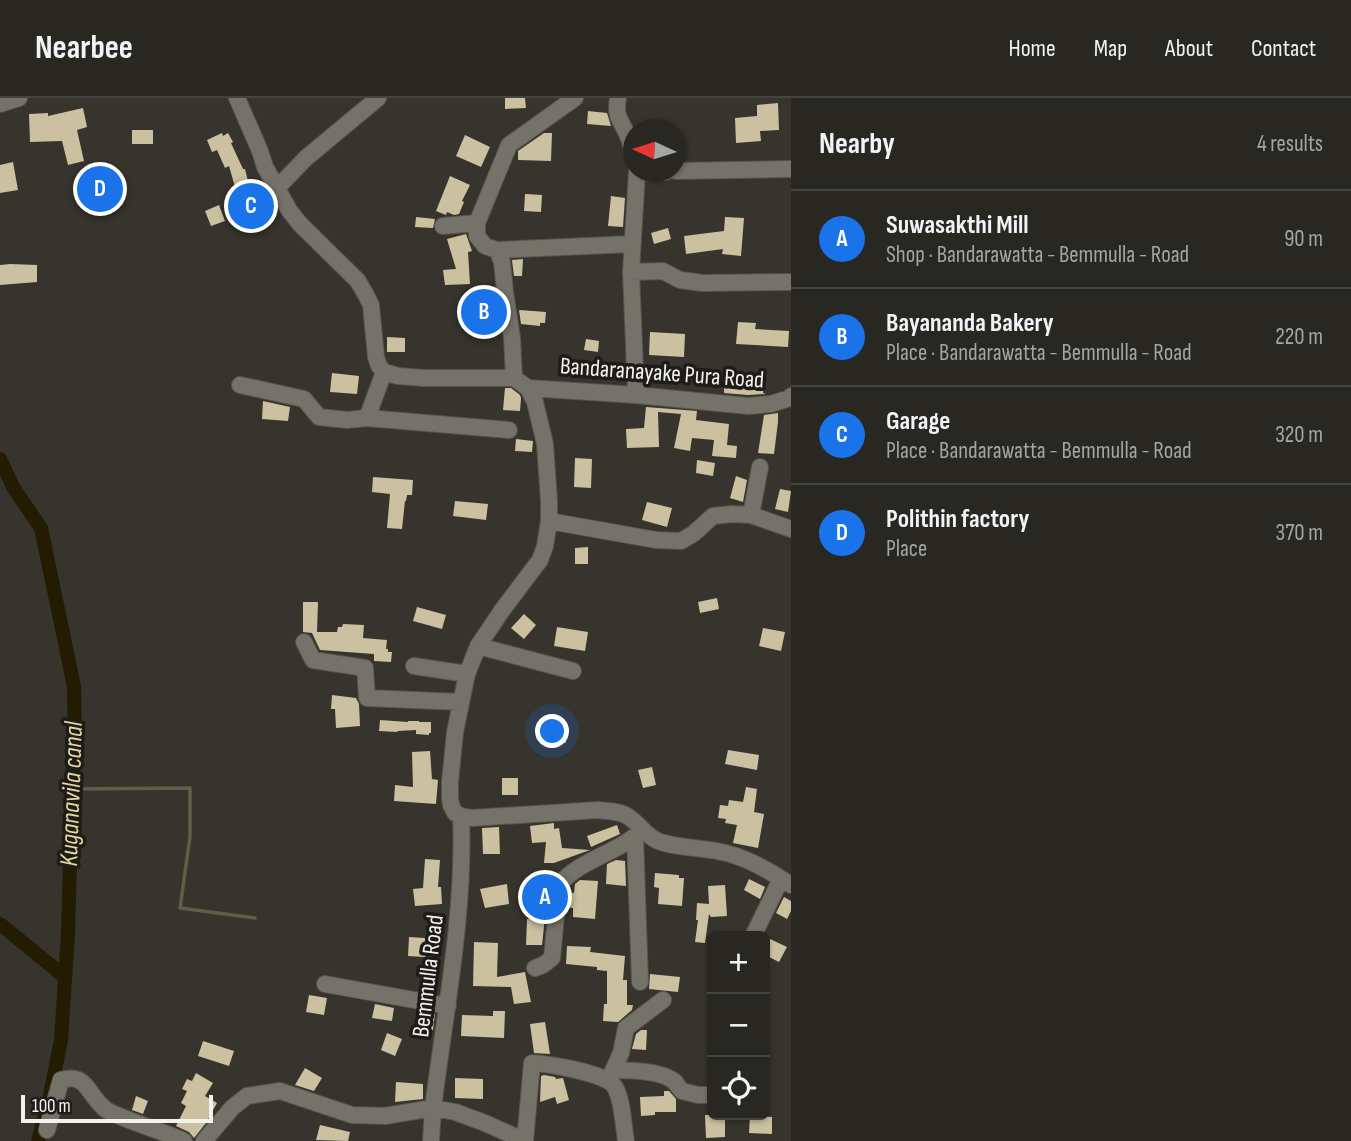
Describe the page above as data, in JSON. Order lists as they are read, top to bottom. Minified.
{"streets":{"street":["Bandaranayake Pura Road","Bemmulla Road"]},"crossings":[["Bandaranayake Pura Road","Bemmulla Road"]],"water":["Kuganavila canal"],"scale_bar":"100 m","north":"left","page":{"header":"Nearbee","nav":["Home","Map","About","Contact"],"heading":["Nearby","4 results"],"pins":["D","C","B","A"],"list":[{"mark":"A","name":"Suwasakthi Mill","note":"Shop · Bandarawatta - Bemmulla - Road","value":"90 m"},{"mark":"B","name":"Bayananda Bakery","note":"Place · Bandarawatta - Bemmulla - Road","value":"220 m"},{"mark":"C","name":"Garage","note":"Place · Bandarawatta - Bemmulla - Road","value":"320 m"},{"mark":"D","name":"Polithin factory","note":"Place","value":"370 m"}],"map_buttons":["+","−"],"scale":"100 m"}}
